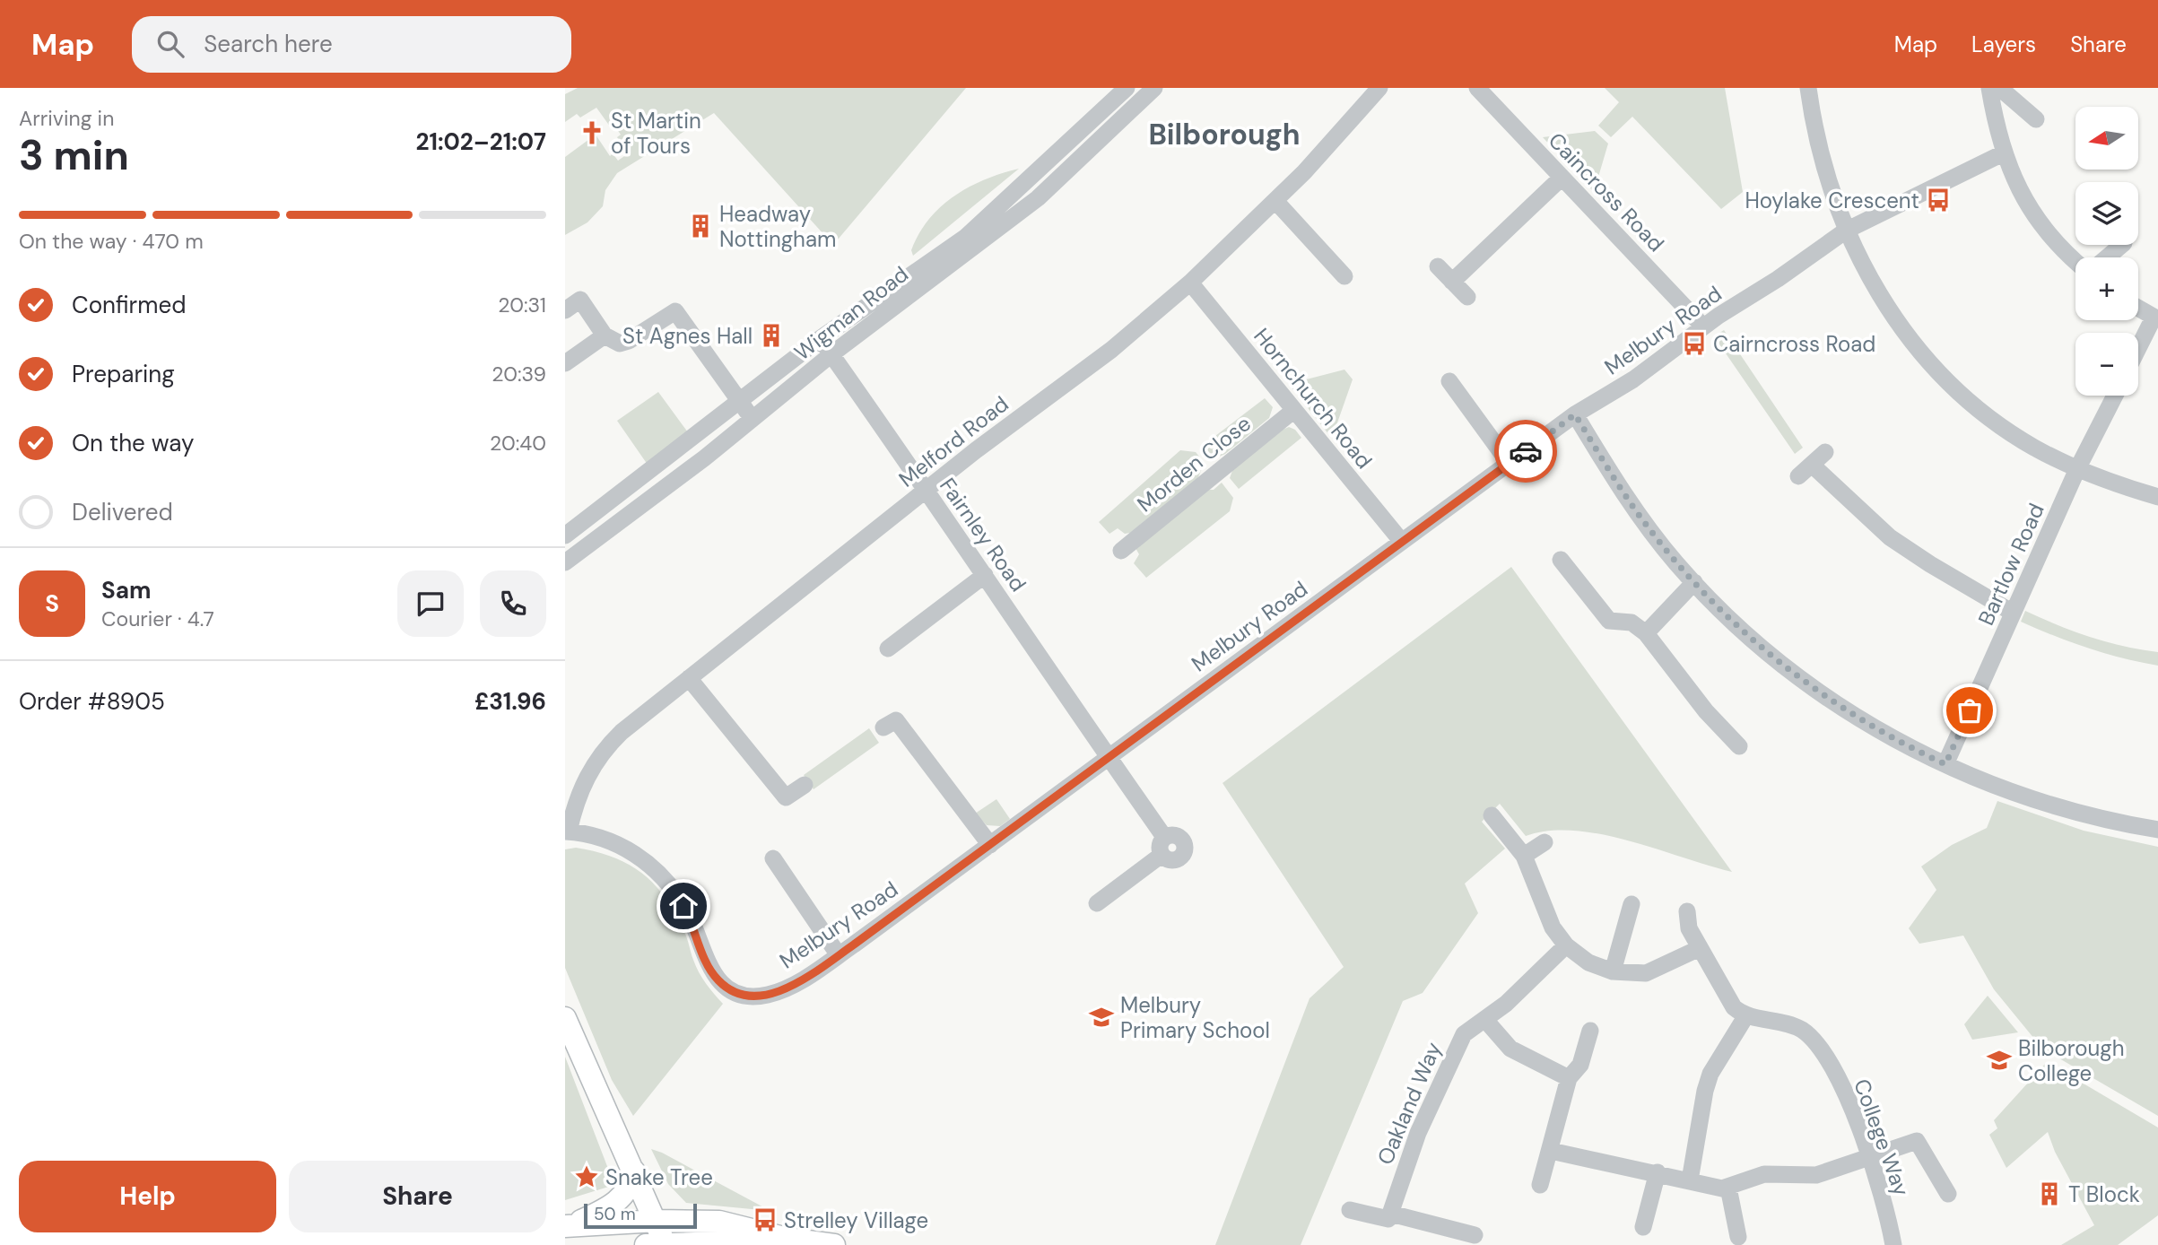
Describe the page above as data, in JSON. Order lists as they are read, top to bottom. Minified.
{"streets":{"street":["Caincross Road","Wigman Road","Melbury Road","Hornchurch Road","Melford Road","Morden Close","Fairnley Road","Bartlow Road","Oakland Way","College Way"]},"crossings":[["Caincross Road","Melbury Road"],["Wigman Road","Fairnley Road"],["Melbury Road","Hornchurch Road"],["Melbury Road","Melford Road"],["Melbury Road","Fairnley Road"],["Hornchurch Road","Melford Road"],["Hornchurch Road","Morden Close"],["Melford Road","Fairnley Road"]],"districts":["Bilborough"],"places":{"church":["St Martin of Tours"],"bus stop":["Hoylake Crescent","Cairncross Road","Strelley Village"],"building":["Headway Nottingham","St Agnes Hall","T Block"],"school or university":["Melbury Primary School","Bilborough College"],"place":["Snake Tree"]},"scale_bar":"50 m","north":"left","page":{"header":"Map","search":"Search here","nav":["Map","Layers","Share"],"heading":["3 min","Arriving in","21:02–21:07"],"panel":["Sam","Courier · 4.7","Order #8905","£31.96"],"map_buttons":["+","−"],"bar":"On the way · 470 m","list":[["Confirmed","20:31"],["Preparing","20:39"],["On the way","20:40"],"Delivered"],"round":"S","buttons":["Help","Share"],"scale":"50 m"}}
